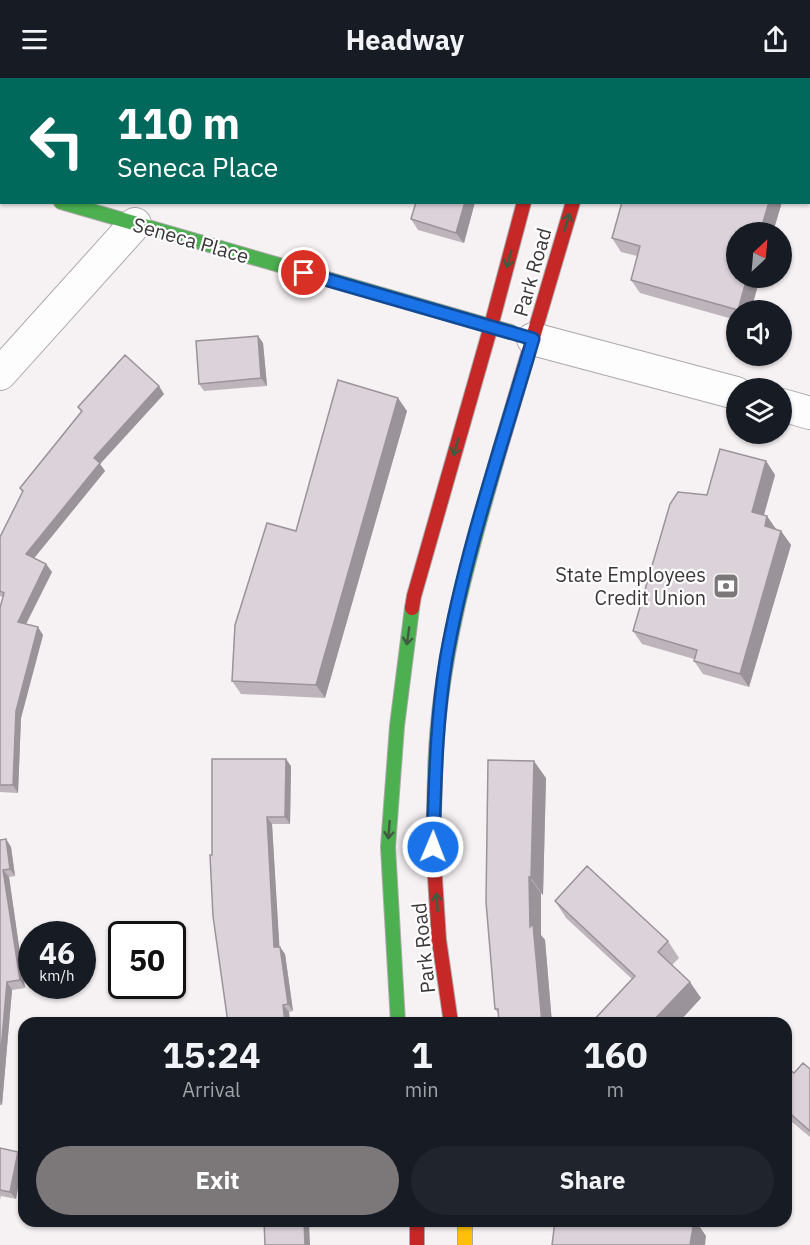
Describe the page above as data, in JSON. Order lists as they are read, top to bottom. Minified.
{"streets":{"main road":["Seneca Place","Park Road"]},"crossings":[["Seneca Place","Park Road"]],"places":{"bank":["State Employees Credit Union"]},"north":"top right","page":{"header":"Headway","turn":["110 m","Seneca Place"],"speed":"46 km/h","limit":"50","eta":["15:24","Arrival","1","min","160","m"],"buttons":["Exit","Share"]}}
